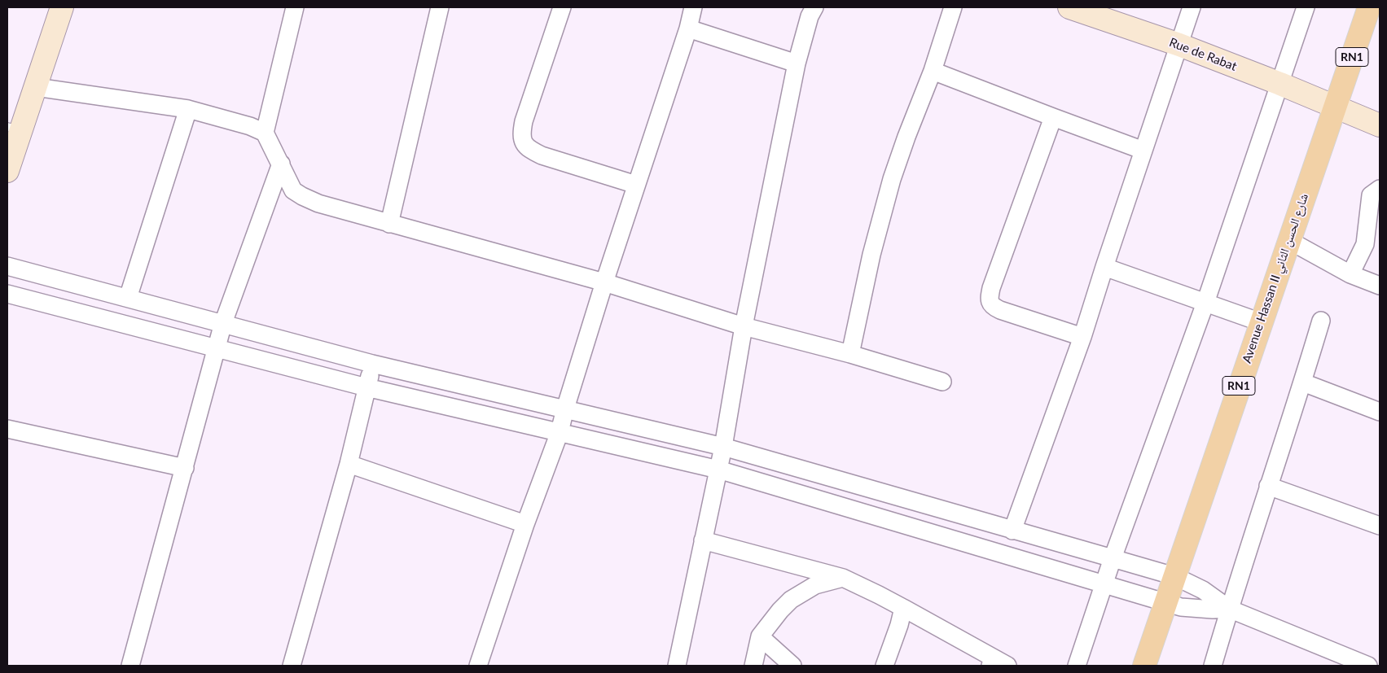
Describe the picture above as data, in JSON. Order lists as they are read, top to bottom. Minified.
{"streets":{"main road":["RN1","Avenue Hassan II شارع الحسن الثاني"],"street":["Rue de Rabat"]},"crossings":[["Rue de Rabat","Avenue Hassan II شارع الحسن الثاني"]]}
